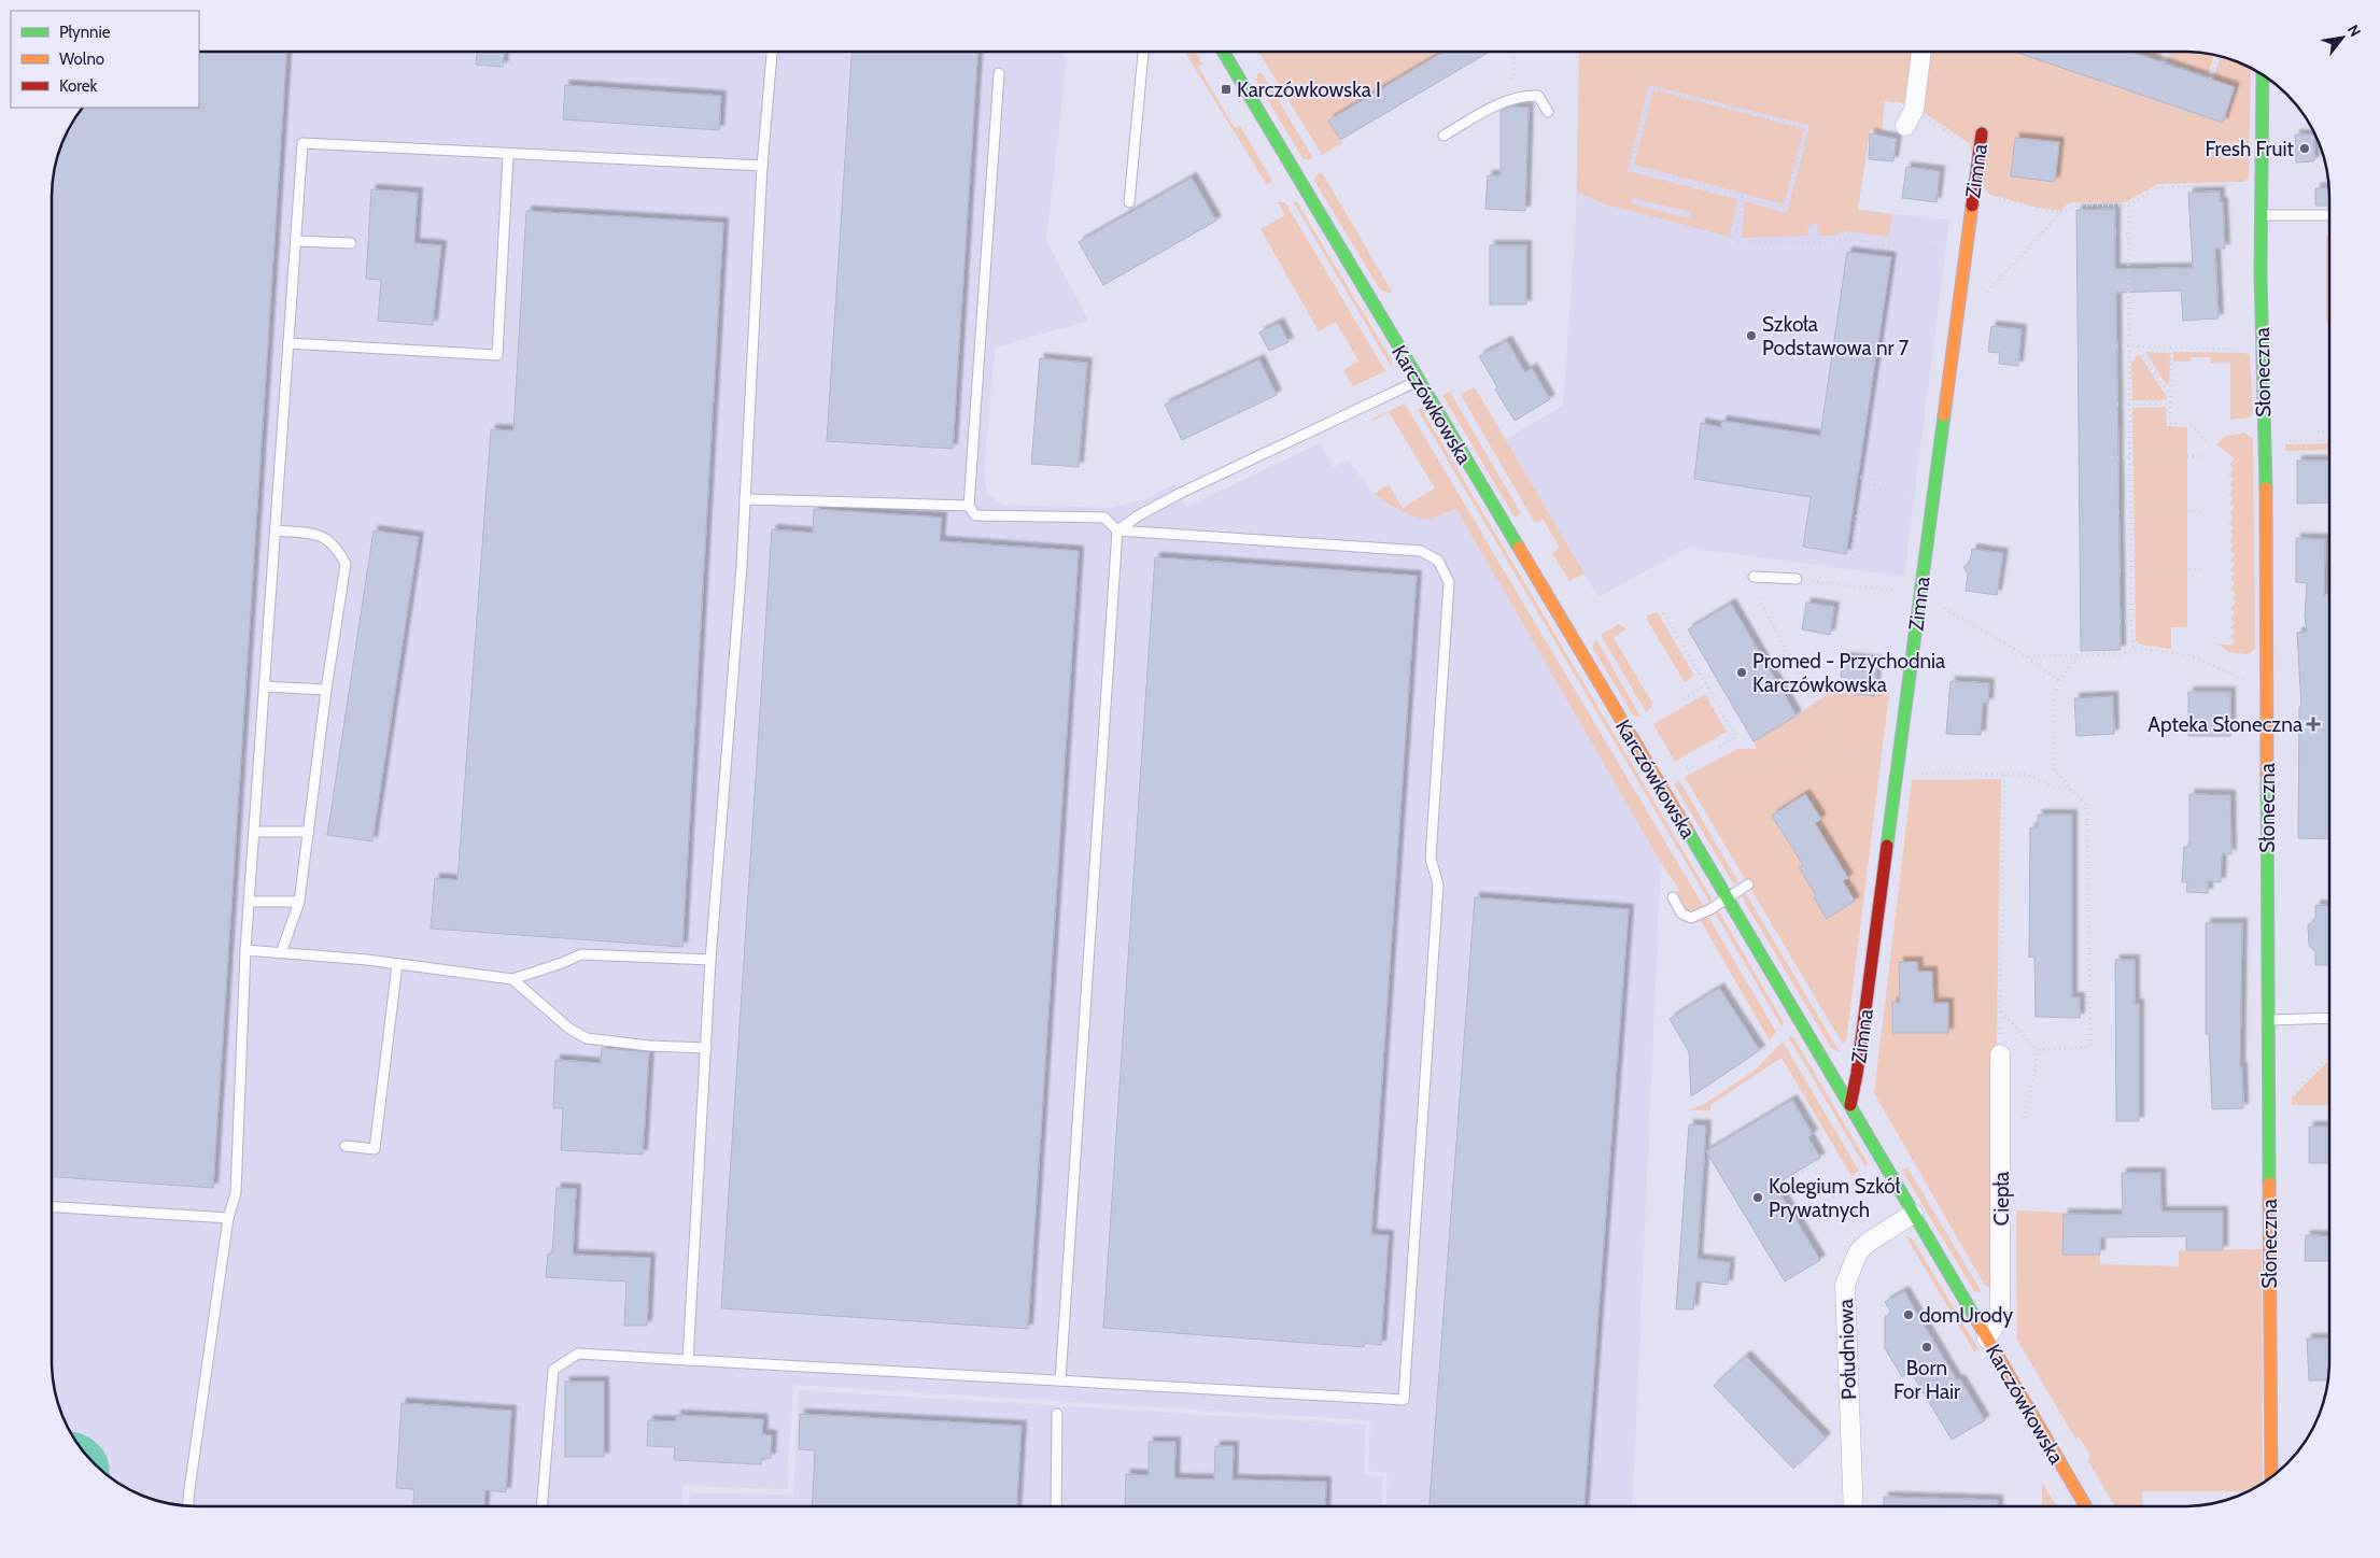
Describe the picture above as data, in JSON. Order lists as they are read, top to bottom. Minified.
{"streets":{"street":["Zimna","Słoneczna","Karczówkowska","Ciepła","Południowa"]},"crossings":[["Zimna","Karczówkowska"],["Karczówkowska","Ciepła"],["Karczówkowska","Południowa"]],"places":{"transit":["Karczówkowska I"],"other":["Fresh Fruit","Szkoła Podstawowa nr 7","Promed - Przychodnia Karczówkowska","Kolegium Szkół Prywatnych","domUrody","Born For Hair"],"health":["Apteka Słoneczna"]},"legend":["Płynnie","Wolno","Korek"],"north":"top right"}
